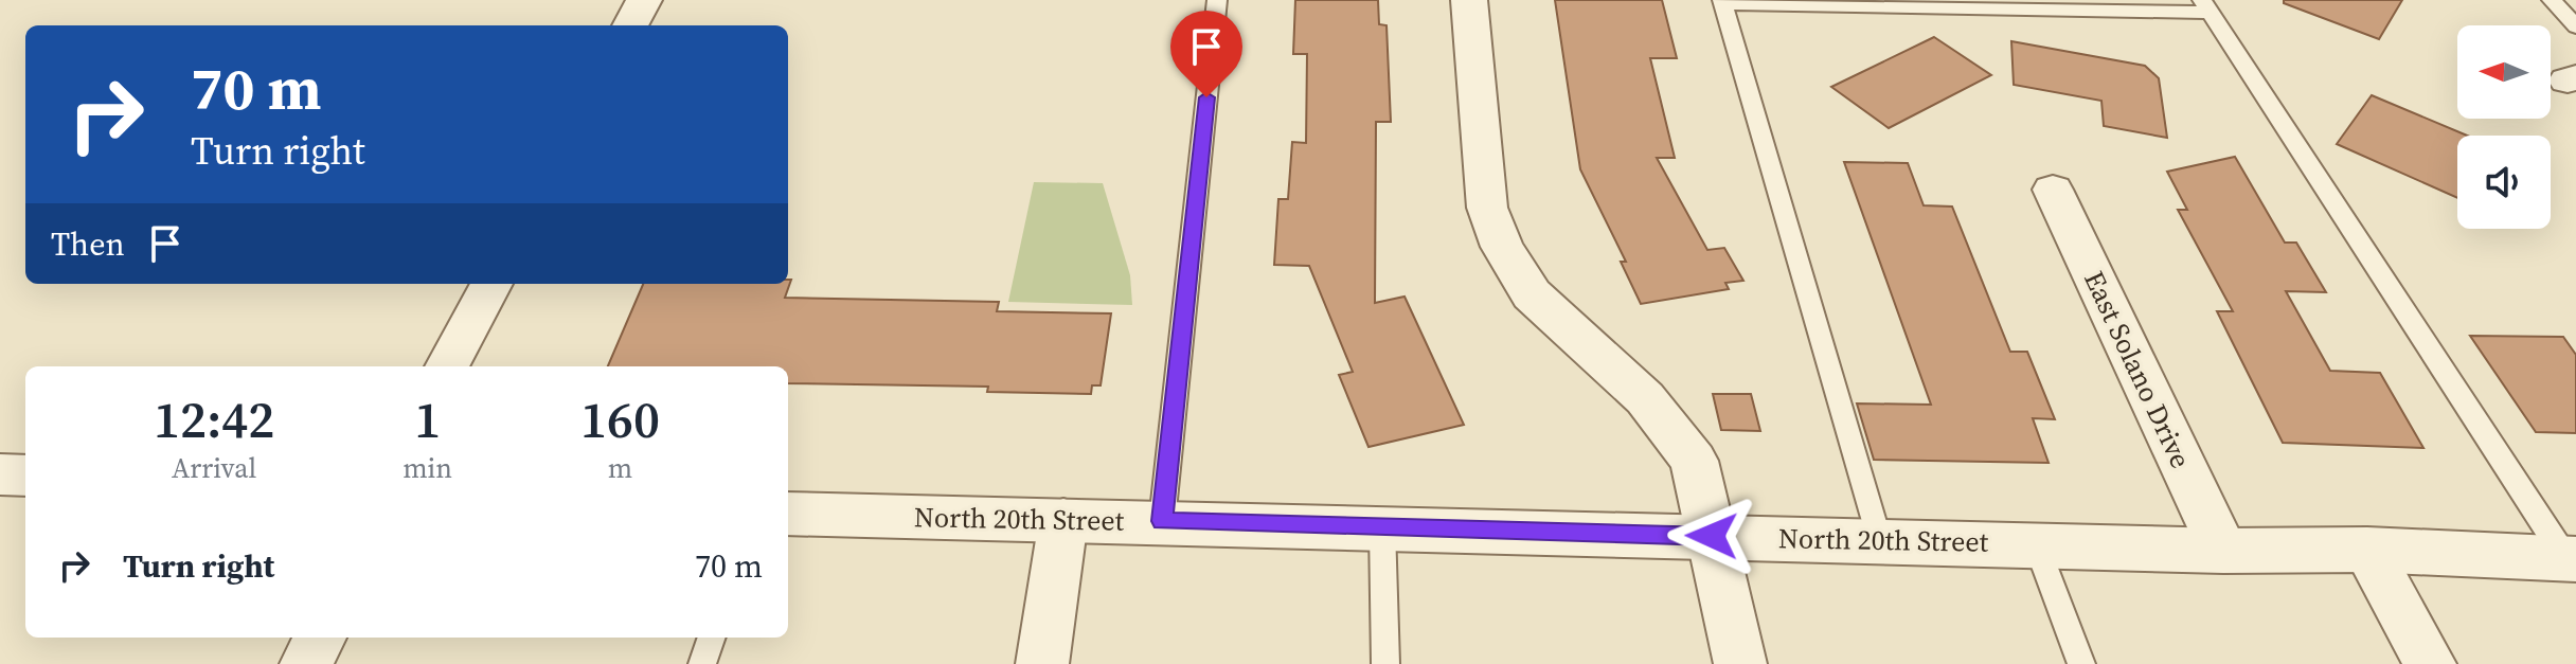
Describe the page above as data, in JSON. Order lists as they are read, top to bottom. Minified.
{"streets":{"street":["East Solano Drive","North 20th Street"]},"crossings":[["East Solano Drive","North 20th Street"]],"north":"left","page":{"turn":["70 m","Turn right"],"then":"Then","eta":["12:42","Arrival","1","min","160","m"],"list":[{"name":"Turn right","value":"70 m"}]}}
